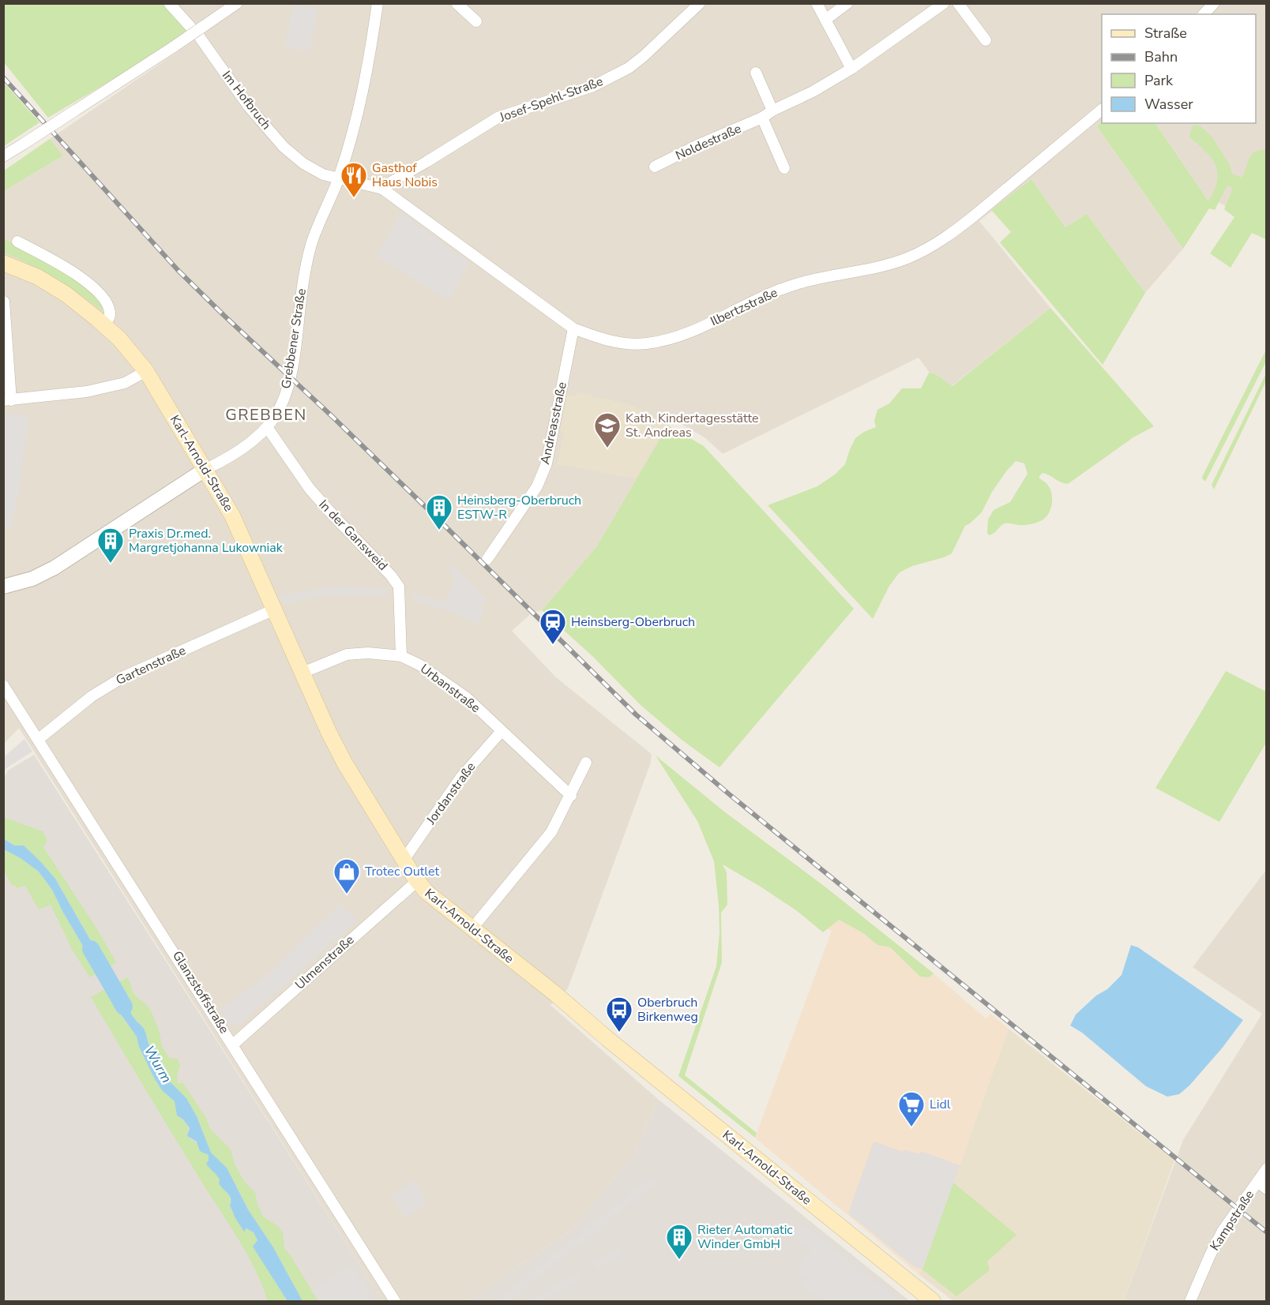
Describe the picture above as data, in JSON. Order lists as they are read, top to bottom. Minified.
{"streets":{"main road":["Karl-Arnold-Straße"],"street":["Josef-Spehl-Straße","Im Hofbruch","Noldestraße","Ilbertzstraße","Grebbener Straße","Andreasstraße","In der Gansweid","Gartenstraße","Urbanstraße","Jordanstraße","Ulmenstraße","Glanzstoffstraße","Kampstraße"]},"crossings":[["Josef-Spehl-Straße","Ilbertzstraße"],["Im Hofbruch","Grebbener Straße"],["Ilbertzstraße","Andreasstraße"],["Grebbener Straße","Karl-Arnold-Straße"],["Grebbener Straße","In der Gansweid"],["Karl-Arnold-Straße","Gartenstraße"],["Karl-Arnold-Straße","Urbanstraße"],["Karl-Arnold-Straße","Jordanstraße"],["Karl-Arnold-Straße","Ulmenstraße"],["In der Gansweid","Urbanstraße"],["Gartenstraße","Glanzstoffstraße"],["Urbanstraße","Jordanstraße"],["Ulmenstraße","Glanzstoffstraße"]],"districts":["GREBBEN"],"water":["Wurm"],"places":{"restaurant":["Gasthof Haus Nobis"],"school or university":["Kath. Kindertagesstätte St. Andreas"],"building":["Heinsberg-Oberbruch ESTW-R","Praxis Dr.med. Margretjohanna Lukowniak","Rieter Automatic Winder GmbH"],"station":["Heinsberg-Oberbruch"],"shop":["Trotec Outlet"],"bus stop":["Oberbruch Birkenweg"],"supermarket":["Lidl"]},"legend":["Straße","Bahn","Park","Wasser"]}
